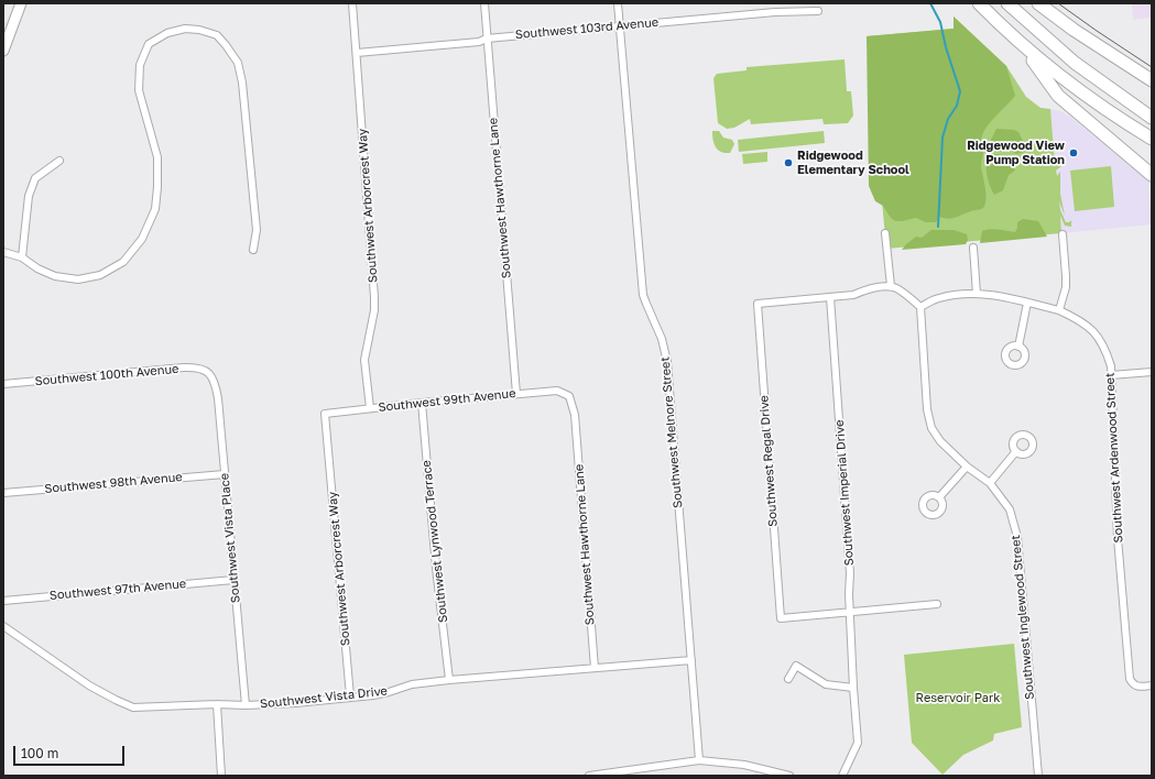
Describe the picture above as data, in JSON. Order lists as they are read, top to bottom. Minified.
{"streets":{"street":["Southwest 103rd Avenue","Southwest Hawthorne Lane","Southwest Arborcrest Way","Southwest 100th Avenue","Southwest 99th Avenue","Southwest Melnore Street","Southwest Ardenwood Street","Southwest Regal Drive","Southwest 98th Avenue","Southwest Imperial Drive","Southwest Vista Place","Southwest Lynwood Terrace","Southwest 97th Avenue","Southwest Inglewood Street","Southwest Vista Drive"]},"crossings":[["Southwest 103rd Avenue","Southwest Hawthorne Lane"],["Southwest 103rd Avenue","Southwest Arborcrest Way"],["Southwest 103rd Avenue","Southwest Melnore Street"],["Southwest Hawthorne Lane","Southwest 99th Avenue"],["Southwest Hawthorne Lane","Southwest Vista Drive"],["Southwest Arborcrest Way","Southwest 99th Avenue"],["Southwest Arborcrest Way","Southwest Vista Drive"],["Southwest 100th Avenue","Southwest Vista Place"],["Southwest 99th Avenue","Southwest Lynwood Terrace"],["Southwest Melnore Street","Southwest Vista Drive"],["Southwest Ardenwood Street","Southwest Inglewood Street"],["Southwest Regal Drive","Southwest Imperial Drive"],["Southwest 98th Avenue","Southwest Vista Place"],["Southwest Vista Place","Southwest 97th Avenue"],["Southwest Vista Place","Southwest Vista Drive"],["Southwest Lynwood Terrace","Southwest Vista Drive"]],"parks":["Reservoir Park"],"places":["Ridgewood View Pump Station","Ridgewood Elementary School"],"scale_bar":"100 m"}
